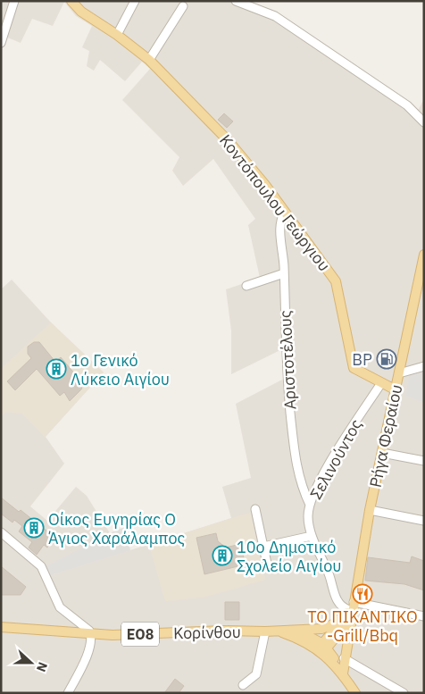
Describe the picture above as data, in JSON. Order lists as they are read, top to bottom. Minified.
{"streets":{"main road":["Κοντόπουλου Γεώργιου","Ρήγα Φεραίου","Κορίνθου","ΕΟ8"],"street":["Αριστοτέλους","Σελινούντος"]},"crossings":[["Κοντόπουλου Γεώργιου","Αριστοτέλους"],["Κοντόπουλου Γεώργιου","Ρήγα Φεραίου"],["Κοντόπουλου Γεώργιου","Σελινούντος"],["Αριστοτέλους","Σελινούντος"],["Ρήγα Φεραίου","Σελινούντος"],["Ρήγα Φεραίου","ΕΟ8"],["Σελινούντος","ΕΟ8"],["Κορίνθου","ΕΟ8"]],"places":{"fuel station":["BP"],"building":["1o Γενικό Λύκειο Αιγίου","Οίκος Ευγηρίας Ο Άγιος Χαράλαμπος","10o Δημοτικό Σχολείο Αιγίου"],"restaurant":["ΤΟ ΠΙΚΑΝΤΙΚΟ -Grill/Bbq"]},"north":"right"}
